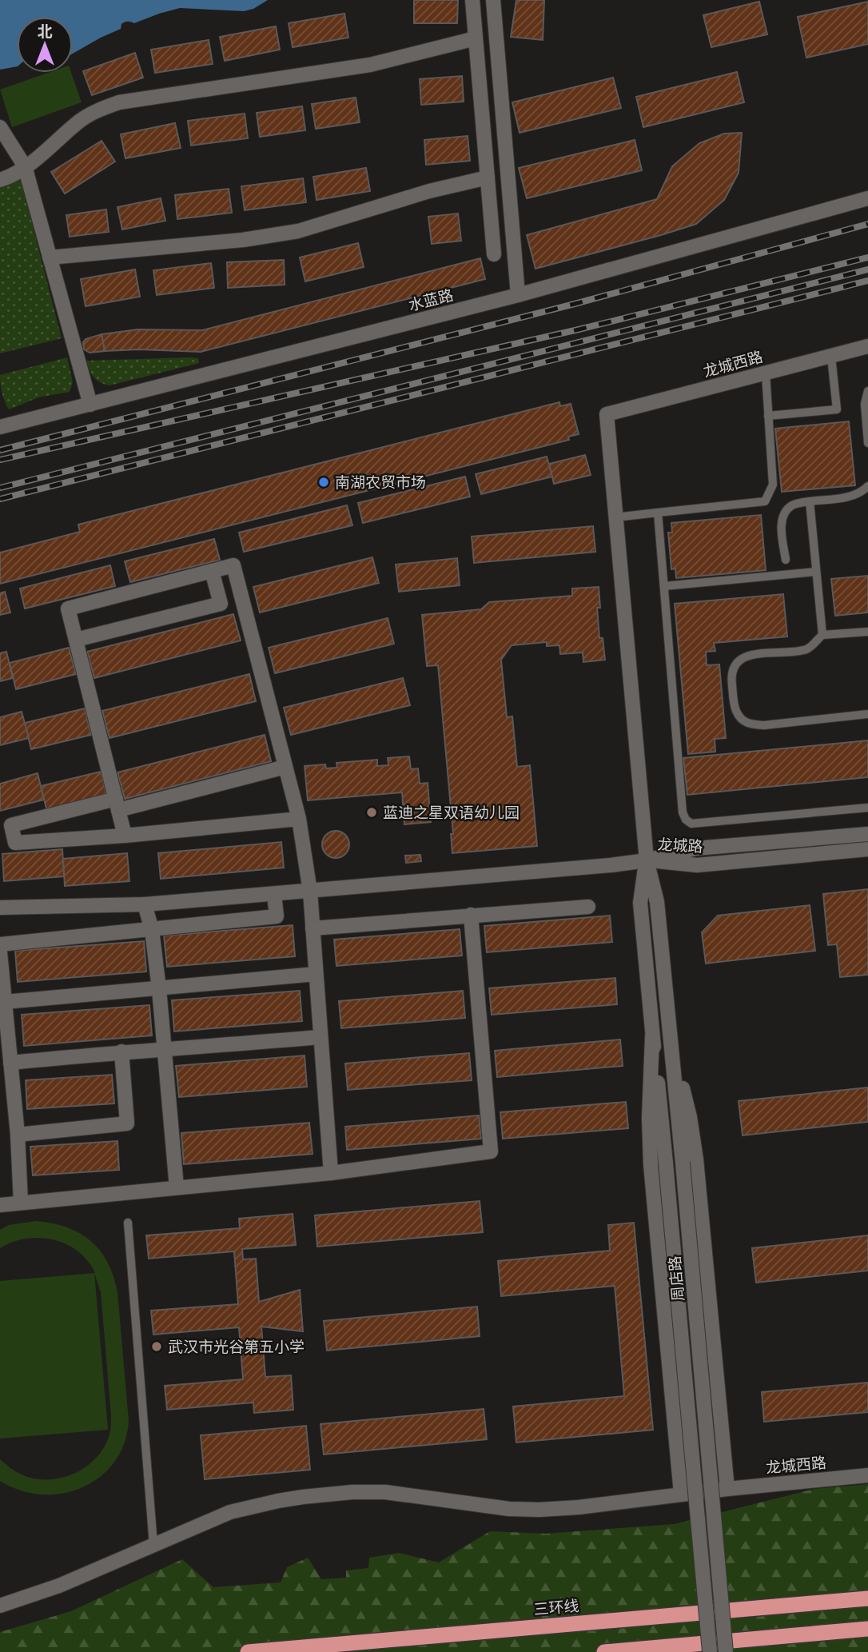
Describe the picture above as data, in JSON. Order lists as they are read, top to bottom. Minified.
{"streets":{"highway":["三环线"],"street":["水蓝路","龙城西路","龙城路","周店路"]},"crossings":[["龙城路","周店路"]],"places":["南湖农贸市场","蓝迪之星双语幼儿园","武汉市光谷第五小学"],"north":"top"}
